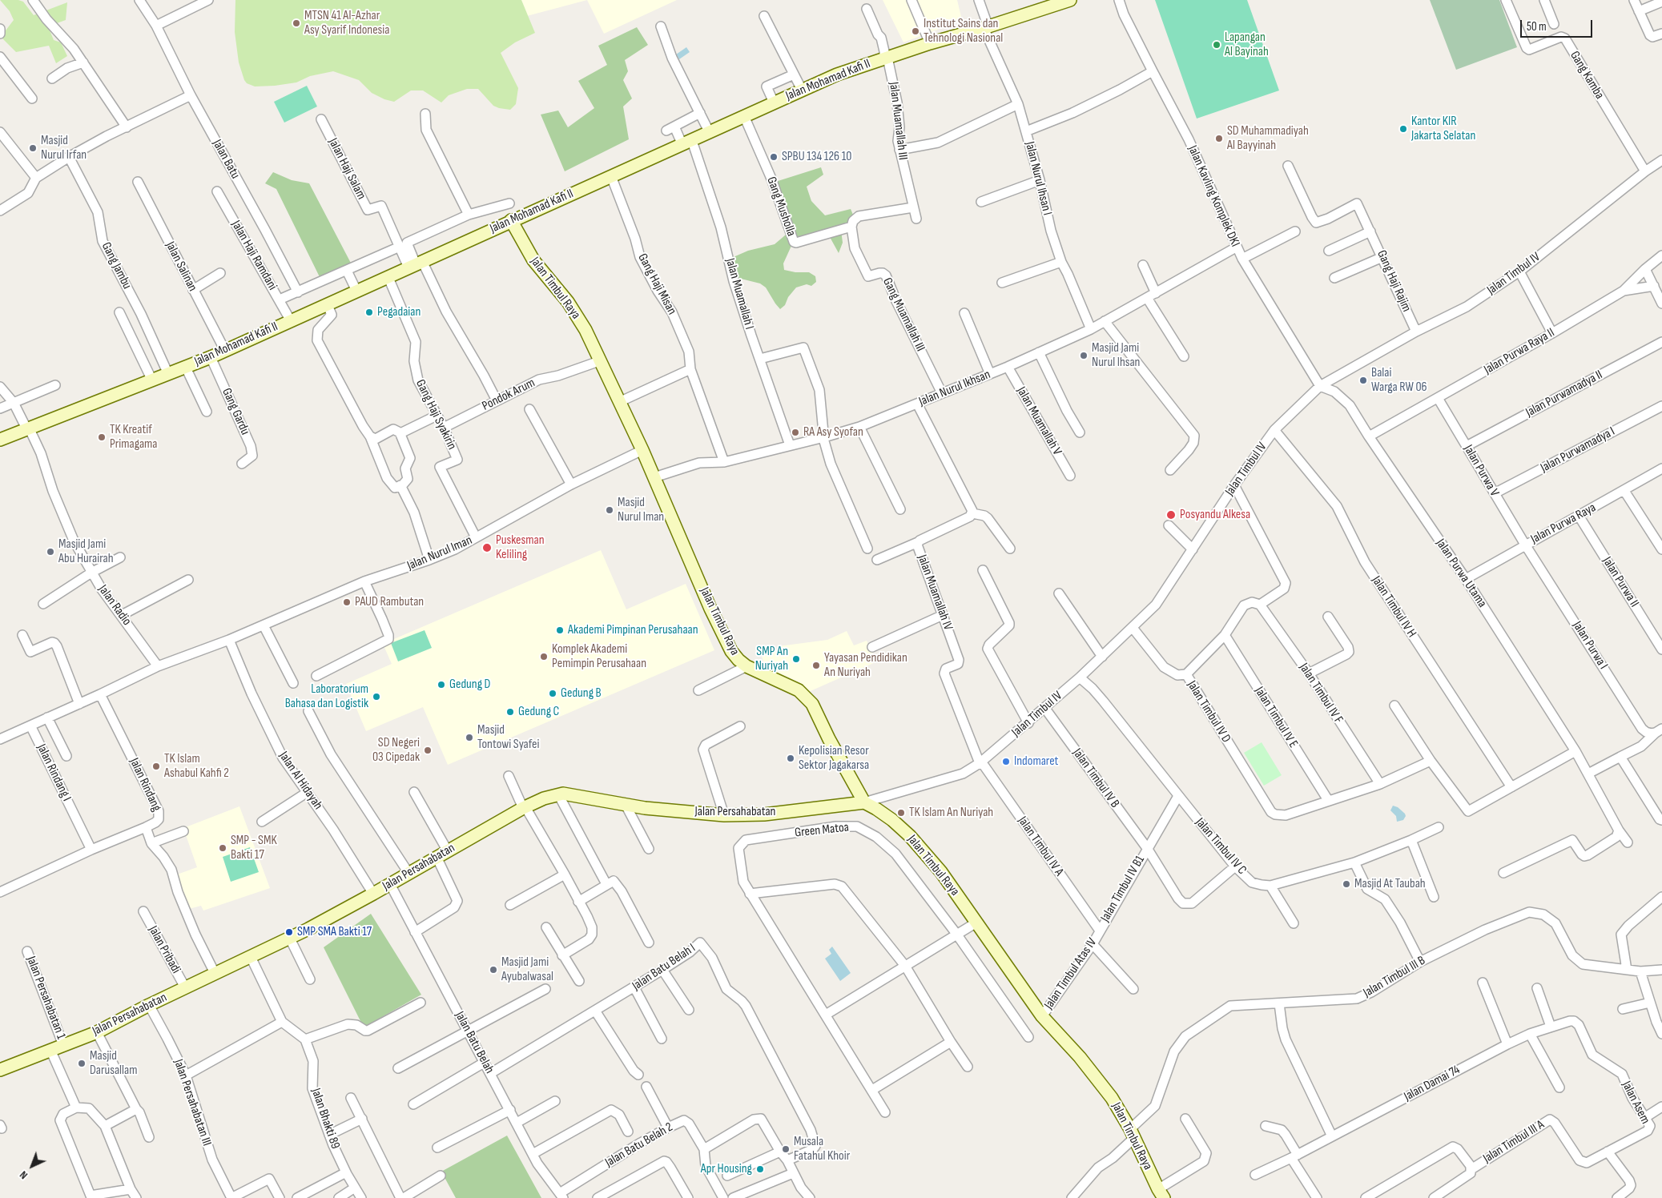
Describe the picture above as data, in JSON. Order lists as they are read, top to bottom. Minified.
{"streets":{"street":["Gang Kamba","Jalan Mohamad Kafi II","Jalan Muamallah III","Jalan Batu","Jalan Haji Salam","Jalan Nurul Ihsan I","Jalan Kavling Komplek DKI","Gang Musholla","Jalan Haji Ramdani","Gang Jambu","Jalan Salinan","Jalan Timbul IV","Gang Haji Rajim","Gang Haji Misan","Jalan Timbul Raya","Jalan Muamallah I","Gang Muamallah III","Jalan Purwa Raya II","Jalan Nurul Ikhsan","Jalan Purwamadya II","Pondok Arum","Gang Gardu","Gang Haji Syakirin","Jalan Muamallah V","Jalan Purwamadya I","Jalan Purwa V","Jalan Purwa Raya","Jalan Nurul Iman","Jalan Purwa Utama","Jalan Purwa II","Jalan Muamallah IV","Jalan Radio","Jalan Timbul IV H","Jalan Purwa I","Jalan Timbul IV F","Jalan Timbul IV D","Jalan Timbul IV E","Jalan Rindang I","Jalan Timbul IV B","Jalan Al Hidayah","Jalan Rindang","Jalan Persahabatan","Green Matoa","Jalan Timbul IV A","Jalan Timbul IV C","Jalan Timbul IV B1","Jalan Pribadi","Jalan Batu Belah I","Jalan Timbul Atas IV","Jalan Timbul III B","Jalan Persahabatan 1","Jalan Batu Belah","Jalan Damai 74","Jalan Persahabatan III","Jalan Asem","Jalan Bhakti 89","Jalan Timbul III A","Jalan Batu Belah 2"]},"crossings":[["Gang Kamba","Jalan Timbul IV"],["Jalan Mohamad Kafi II","Jalan Muamallah III"],["Jalan Mohamad Kafi II","Jalan Haji Salam"],["Jalan Mohamad Kafi II","Jalan Nurul Ihsan I"],["Jalan Mohamad Kafi II","Gang Musholla"],["Jalan Mohamad Kafi II","Jalan Haji Ramdani"],["Jalan Mohamad Kafi II","Gang Jambu"],["Jalan Mohamad Kafi II","Jalan Salinan"],["Jalan Mohamad Kafi II","Gang Haji Misan"],["Jalan Mohamad Kafi II","Jalan Timbul Raya"],["Jalan Mohamad Kafi II","Jalan Muamallah I"],["Jalan Mohamad Kafi II","Gang Gardu"],["Jalan Mohamad Kafi II","Gang Haji Syakirin"],["Jalan Mohamad Kafi II","Jalan Radio"],["Jalan Nurul Ihsan I","Jalan Nurul Ikhsan"],["Jalan Kavling Komplek DKI","Jalan Timbul IV"],["Jalan Kavling Komplek DKI","Jalan Nurul Ikhsan"],["Jalan Kavling Komplek DKI","Jalan Purwa Utama"],["Gang Musholla","Gang Muamallah III"],["Jalan Timbul IV","Gang Haji Rajim"],["Jalan Timbul IV","Jalan Timbul Raya"],["Jalan Timbul IV","Jalan Purwa Utama"],["Jalan Timbul IV","Jalan Muamallah IV"],["Jalan Timbul IV","Jalan Timbul IV H"],["Jalan Timbul IV","Jalan Timbul IV D"],["Jalan Timbul IV","Jalan Timbul IV B"],["Jalan Timbul IV","Jalan Persahabatan"],["Jalan Timbul IV","Jalan Timbul IV A"],["Jalan Timbul IV","Jalan Timbul IV C"],["Gang Haji Misan","Jalan Nurul Ikhsan"],["Jalan Timbul Raya","Jalan Nurul Ikhsan"],["Jalan Timbul Raya","Pondok Arum"],["Jalan Timbul Raya","Jalan Nurul Iman"],["Jalan Timbul Raya","Jalan Persahabatan"],["Jalan Timbul Raya","Jalan Timbul Atas IV"],["Jalan Timbul Raya","Jalan Timbul III B"],["Jalan Muamallah I","Jalan Nurul Ikhsan"],["Gang Muamallah III","Jalan Nurul Ikhsan"],["Jalan Purwa Raya II","Jalan Purwa V"],["Jalan Purwa Raya II","Jalan Purwa Utama"],["Jalan Nurul Ikhsan","Jalan Muamallah V"],["Jalan Purwamadya II","Jalan Purwa V"],["Pondok Arum","Gang Haji Syakirin"],["Gang Haji Syakirin","Jalan Nurul Iman"],["Jalan Purwamadya I","Jalan Purwa V"],["Jalan Purwa V","Jalan Purwa Raya"],["Jalan Purwa V","Jalan Purwa I"],["Jalan Purwa Raya","Jalan Purwa Utama"],["Jalan Purwa Raya","Jalan Purwa II"],["Jalan Purwa Raya","Jalan Purwa I"],["Jalan Nurul Iman","Jalan Al Hidayah"],["Jalan Muamallah IV","Jalan Timbul IV A"],["Jalan Timbul IV D","Jalan Timbul IV E"],["Jalan Rindang I","Jalan Rindang"],["Jalan Timbul IV B","Jalan Timbul IV C"],["Jalan Timbul IV B","Jalan Timbul IV B1"],["Jalan Al Hidayah","Jalan Persahabatan"],["Jalan Persahabatan","Jalan Pribadi"],["Jalan Persahabatan","Jalan Persahabatan 1"],["Jalan Persahabatan","Jalan Batu Belah"],["Jalan Persahabatan","Jalan Persahabatan III"],["Jalan Timbul IV A","Jalan Timbul IV B1"],["Jalan Timbul IV A","Jalan Timbul Atas IV"],["Jalan Timbul IV C","Jalan Timbul IV B1"],["Jalan Timbul IV B1","Jalan Timbul Atas IV"],["Jalan Batu Belah I","Jalan Batu Belah"],["Jalan Batu Belah","Jalan Batu Belah 2"],["Jalan Damai 74","Jalan Asem"],["Jalan Asem","Jalan Timbul III A"]],"places":["MTSN 41 Al-Azhar Asy Syarif Indonesia","Institut Sains dan Tehnologi Nasional","Lapangan Al Bayinah","Kantor KIR Jakarta Selatan","SD Muhammadiyah Al Bayyinah","Masjid Nurul Irfan","SPBU 134 126 10","Pegadaian","Masjid Jami Nurul Ihsan","Balai Warga RW 06","RA Asy Syofan","TK Kreatif Primagama","Masjid Nurul Iman","Posyandu Alkesa","Puskesman Keliling","Masjid Jami Abu Hurairah","PAUD Rambutan","Akademi Pimpinan Perusahaan","Komplek Akademi Pemimpin Perusahaan","SMP An Nuriyah","Yayasan Pendidikan An Nuriyah","Gedung D","Gedung B","Laboratorium Bahasa dan Logistik","Gedung C","Masjid Tontowi Syafei","SD Negeri 03 Cipedak","Kepolisian Resor Sektor Jagakarsa","Indomaret","TK Islam Ashabul Kahfi 2","TK Islam An Nuriyah","SMP - SMK Bakti 17","Masjid At Taubah","SMP SMA Bakti 17","Masjid Jami Ayubalwasal","Masjid Darusallam","Musala Fatahul Khoir","Apr Housing"],"scale_bar":"50 m","north":"bottom left"}
